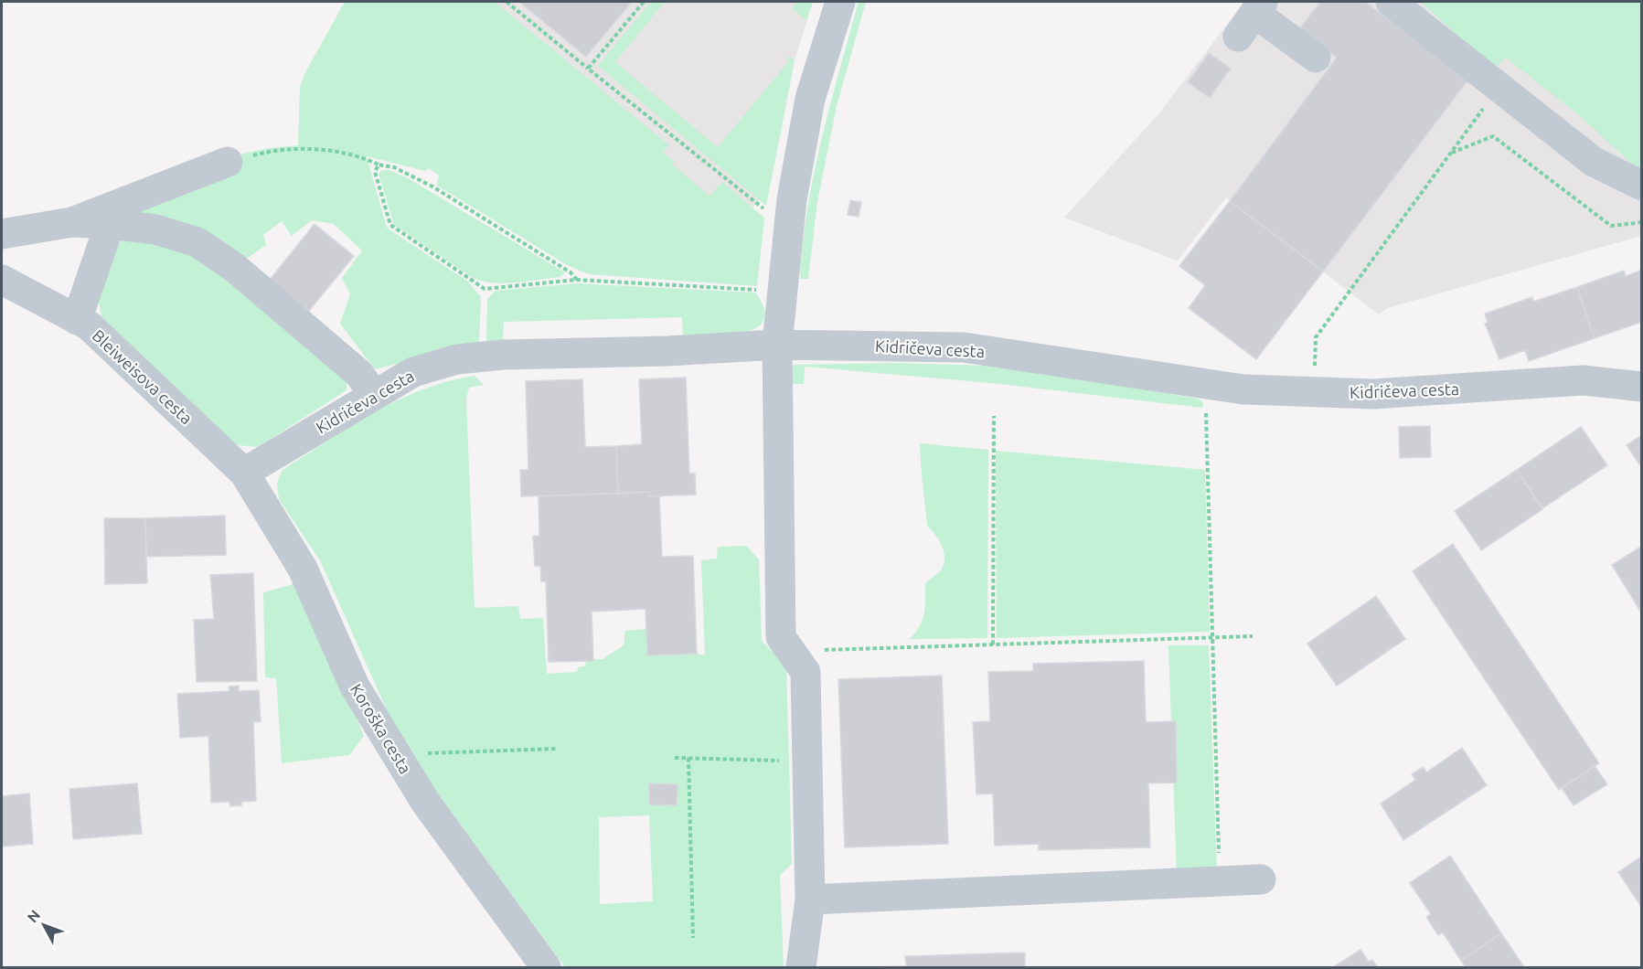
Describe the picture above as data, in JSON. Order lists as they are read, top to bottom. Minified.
{"streets":{"street":["Kidričeva cesta","Bleiweisova cesta","Koroška cesta"]},"crossings":[["Kidričeva cesta","Bleiweisova cesta"],["Kidričeva cesta","Koroška cesta"],["Bleiweisova cesta","Koroška cesta"]],"north":"top left"}
